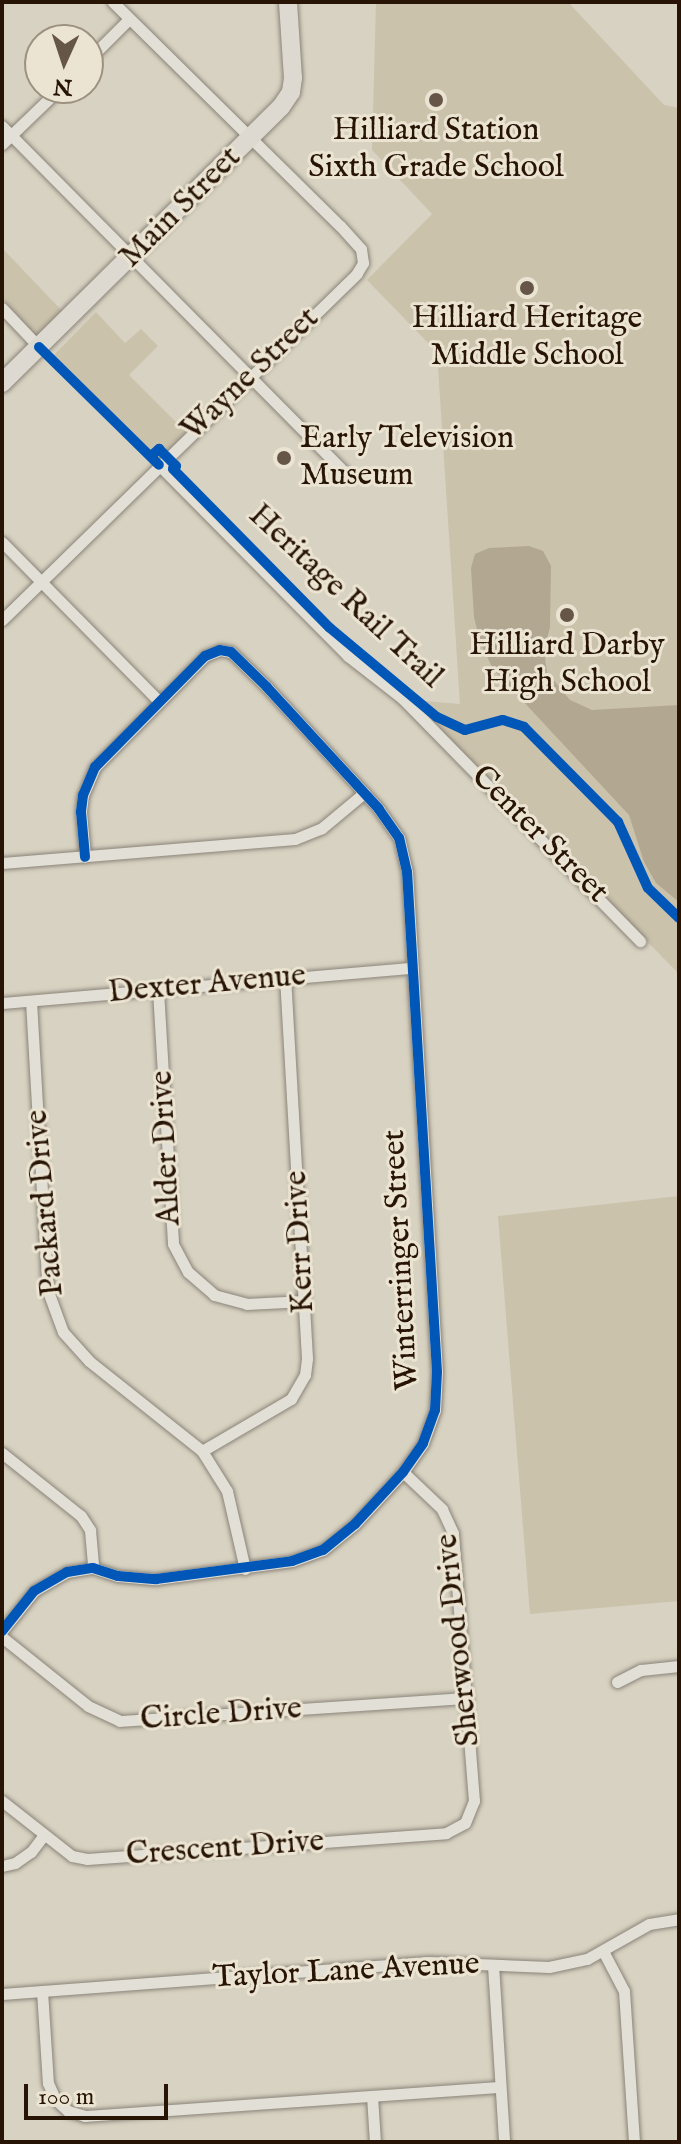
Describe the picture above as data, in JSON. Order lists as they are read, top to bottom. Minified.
{"streets":{"main road":["Main Street"],"street":["Wayne Street","Center Street","Dexter Avenue","Alder Drive","Packard Drive","Kerr Drive","Winterringer Street","Sherwood Drive","Circle Drive","Crescent Drive","Taylor Lane Avenue"],"cycle path":["Heritage Rail Trail"]},"crossings":[["Main Street","Wayne Street"],["Wayne Street","Center Street"],["Dexter Avenue","Alder Drive"],["Dexter Avenue","Packard Drive"],["Dexter Avenue","Kerr Drive"],["Dexter Avenue","Winterringer Street"],["Alder Drive","Kerr Drive"],["Packard Drive","Kerr Drive"],["Packard Drive","Winterringer Street"],["Winterringer Street","Sherwood Drive"],["Winterringer Street","Circle Drive"],["Sherwood Drive","Circle Drive"],["Sherwood Drive","Crescent Drive"]],"places":["Hilliard Station Sixth Grade School","Hilliard Heritage Middle School","Early Television Museum","Hilliard Darby High School"],"scale_bar":"100 m","north":"bottom"}
